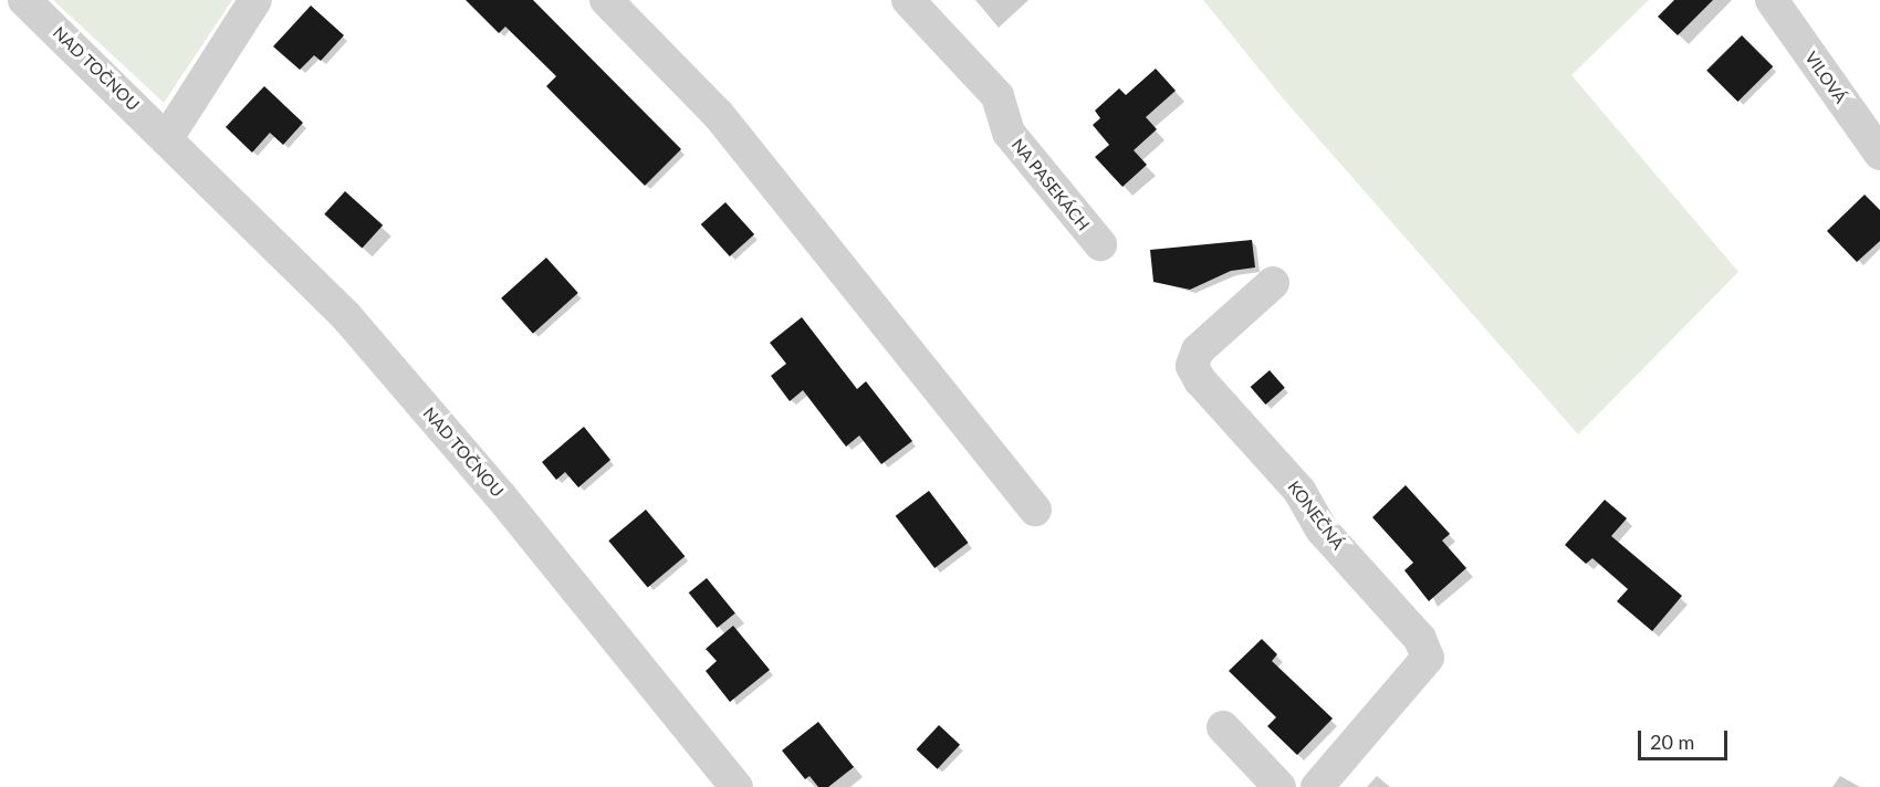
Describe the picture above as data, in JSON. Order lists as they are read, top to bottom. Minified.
{"streets":{"street":["NAD TOČNOU","VILOVÁ","NA PASEKÁCH","KONEČNÁ"]},"scale_bar":"20 m"}
